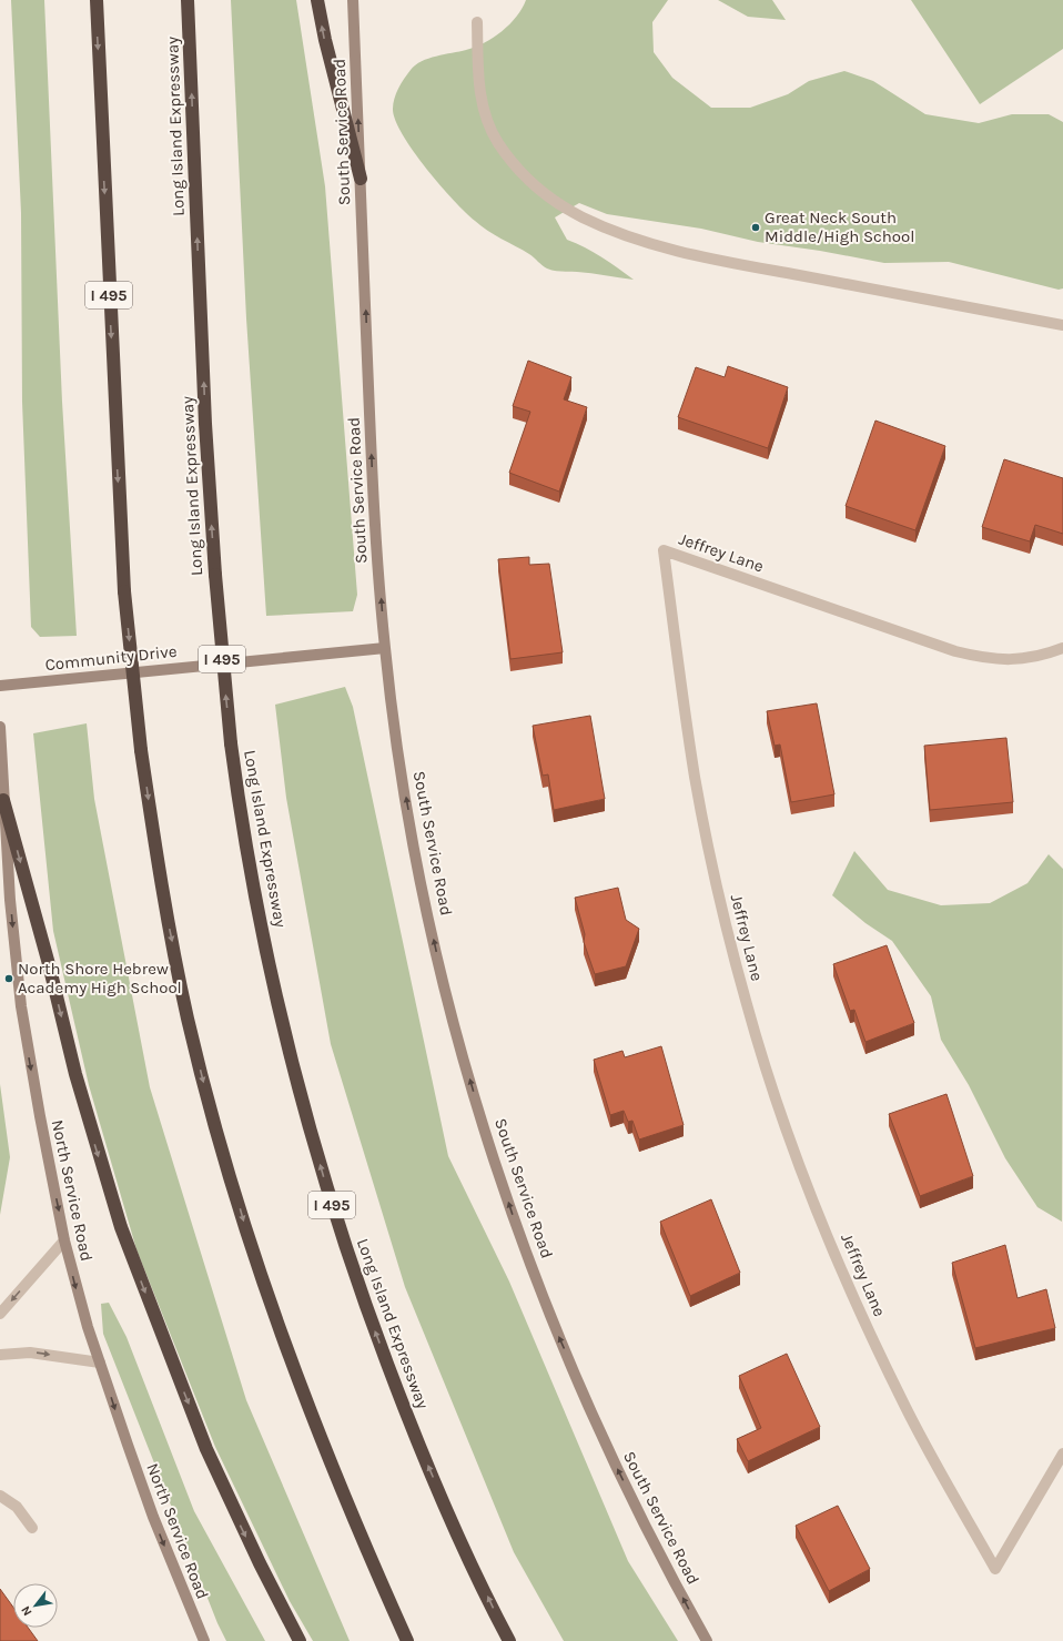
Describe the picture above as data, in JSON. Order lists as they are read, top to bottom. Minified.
{"streets":{"highway":["Long Island Expressway","I 495"],"main road":["South Service Road","Community Drive","North Service Road"],"street":["Jeffrey Lane"]},"crossings":[["South Service Road","Community Drive"]],"one_way":["South Service Road","North Service Road"],"places":["Great Neck South Middle/High School","North Shore Hebrew Academy High School"],"north":"bottom left"}
